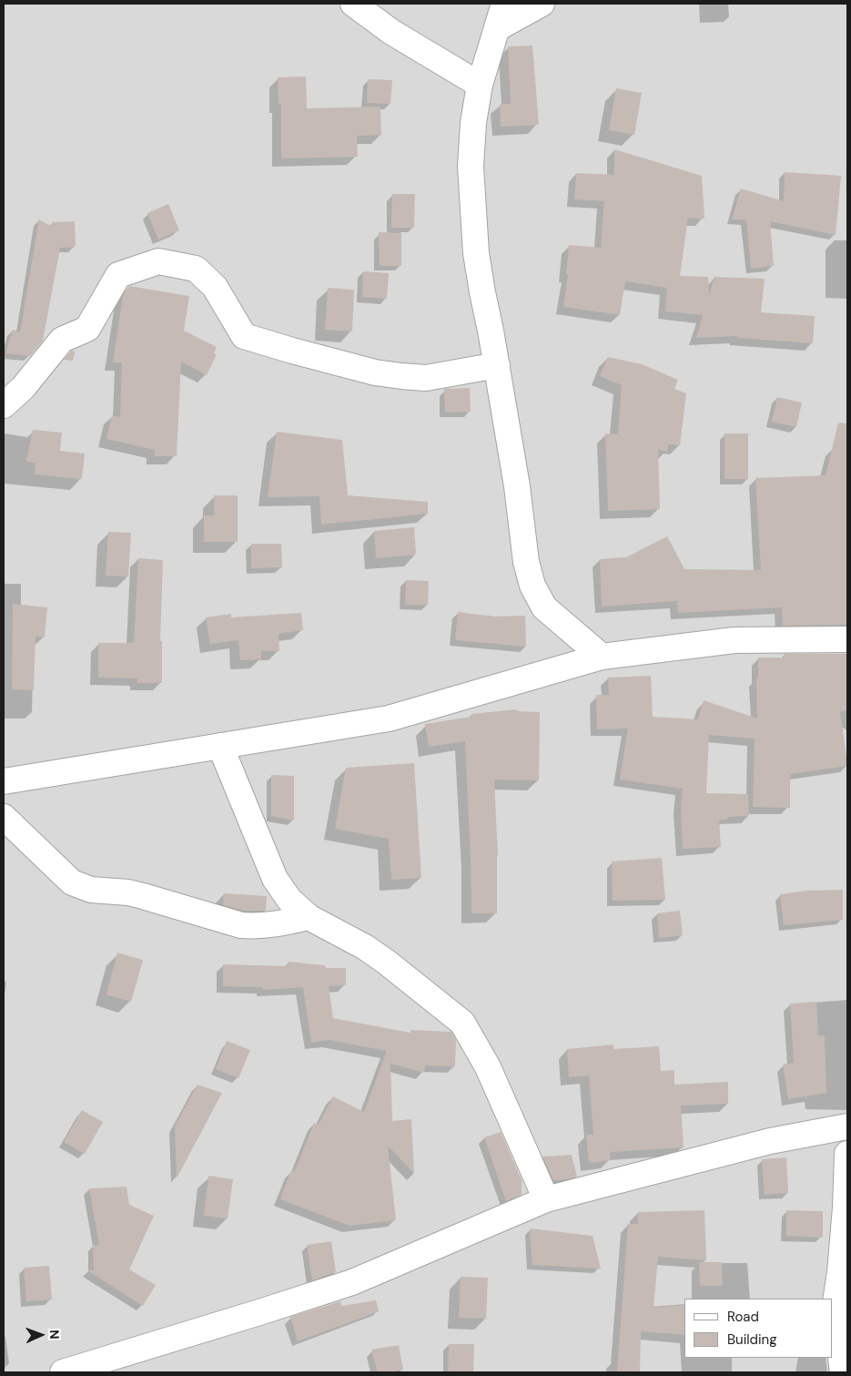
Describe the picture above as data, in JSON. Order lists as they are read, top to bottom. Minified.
{"legend":["Road","Building"],"north":"right"}
